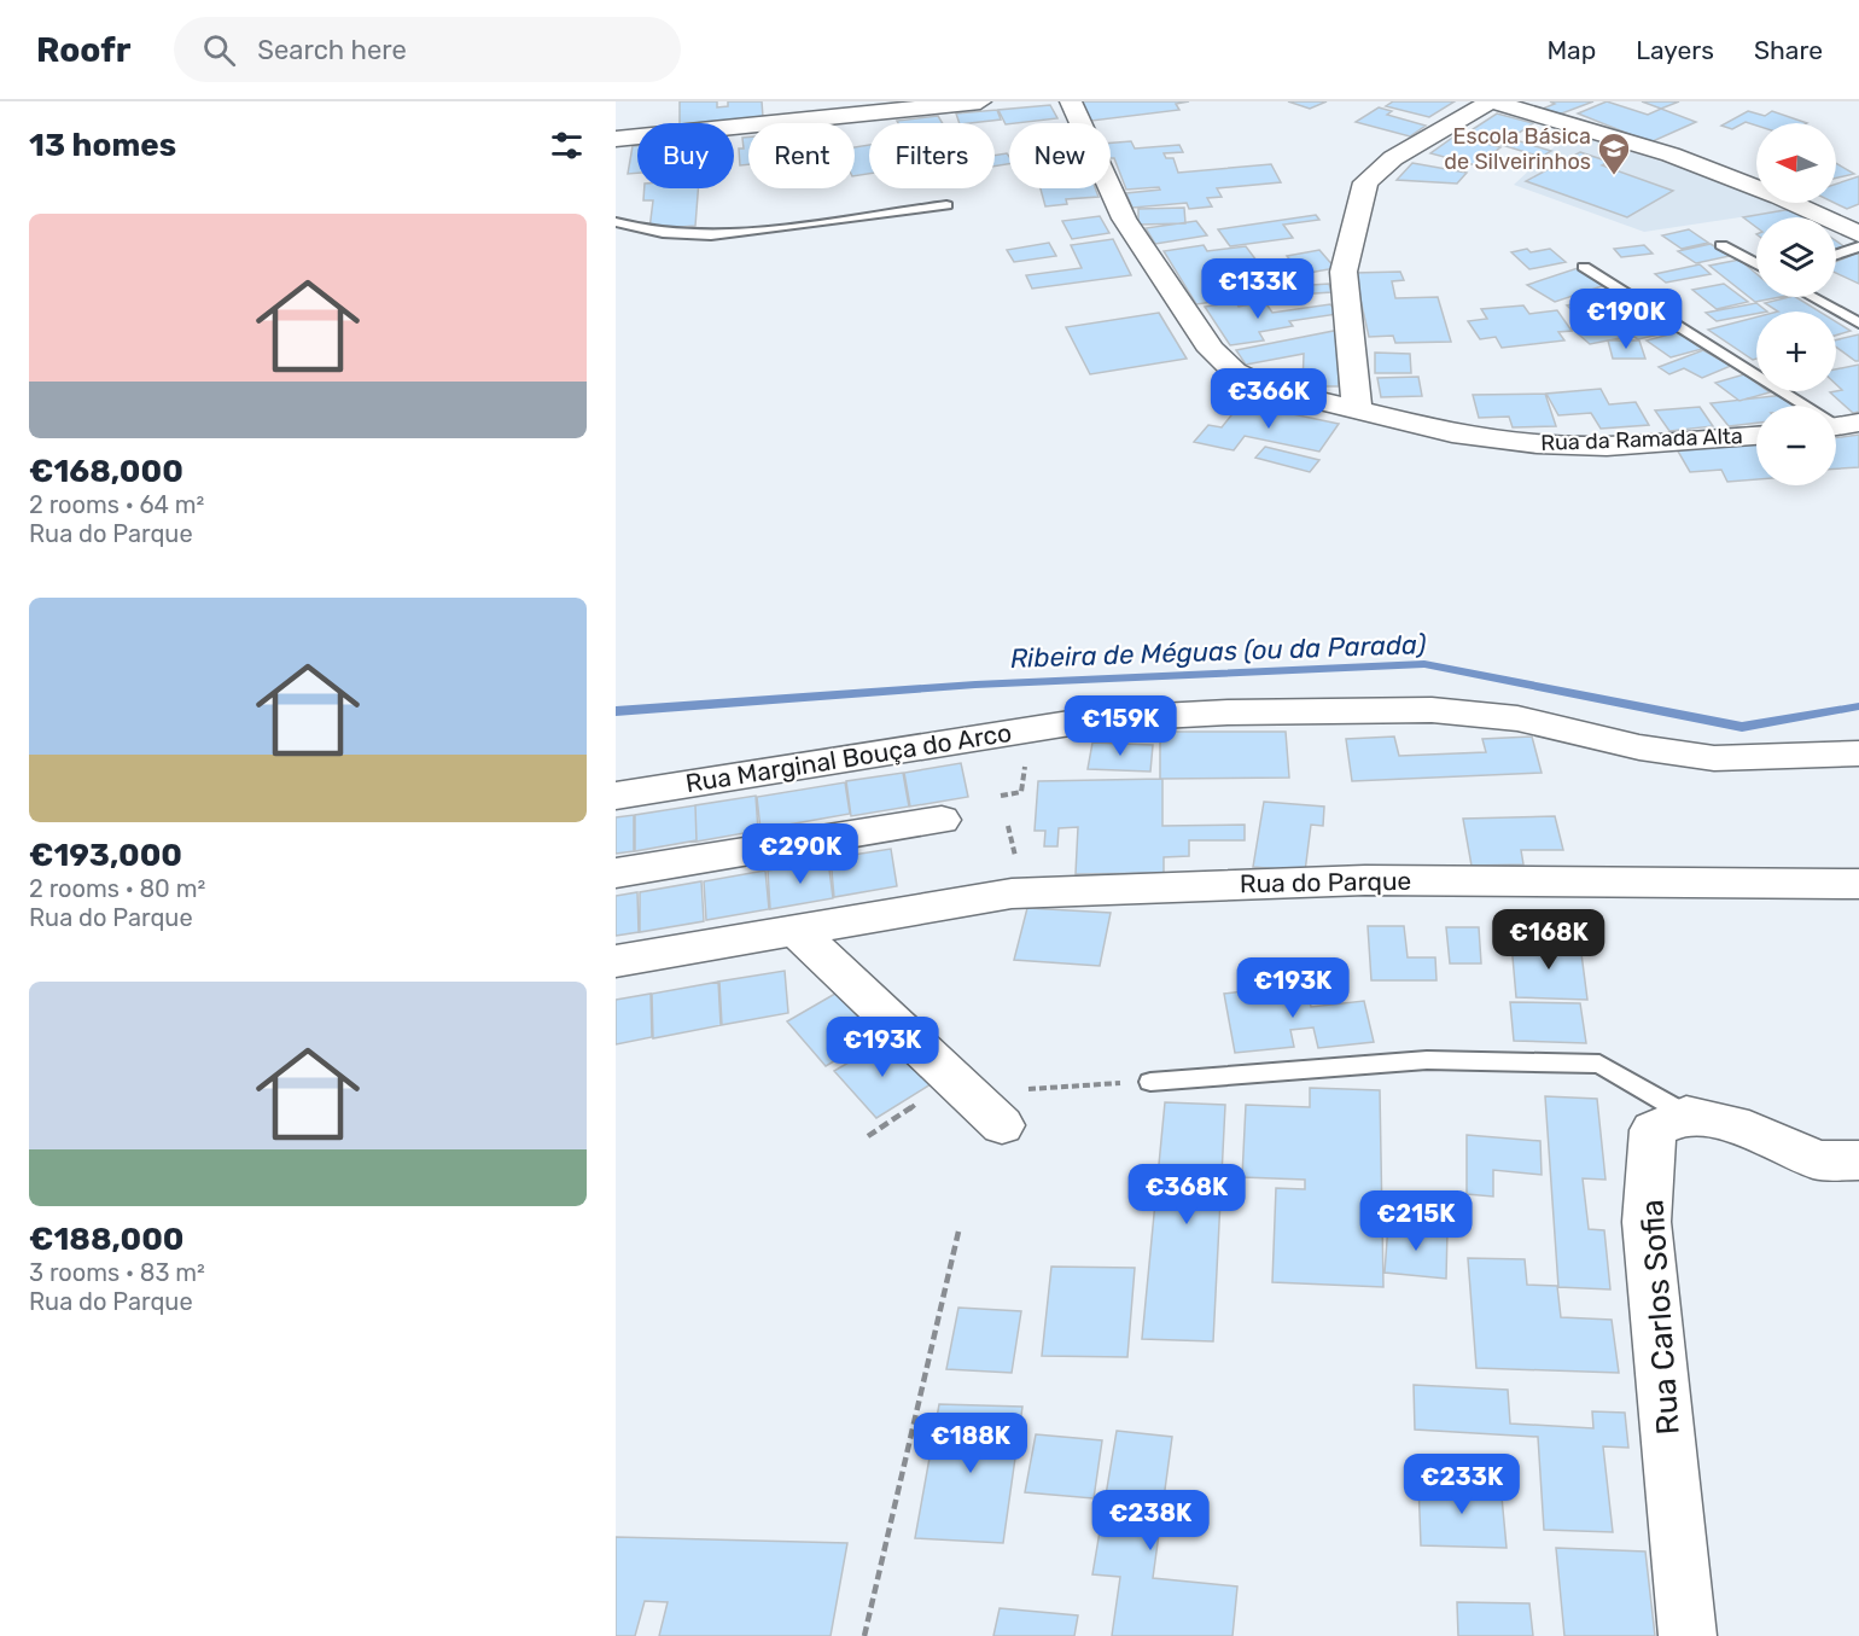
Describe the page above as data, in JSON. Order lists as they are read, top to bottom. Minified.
{"streets":{"street":["Rua da Ramada Alta","Rua Marginal Bouça do Arco","Rua do Parque","Rua Carlos Sofia"]},"water":["Ribeira de Méguas (ou da Parada)"],"places":{"school or university":["Escola Básica de Silveirinhos"]},"north":"left","page":{"header":"Roofr","search":"Search here","nav":["Map","Layers","Share"],"heading":"13 homes","map_buttons":["+","−"],"chip":["Buy","Rent","Filters","New"],"list":[{"name":"€168,000","note":"2 rooms · 64 m² · Rua do Parque"},{"name":"€193,000","note":"2 rooms · 80 m² · Rua do Parque"},{"name":"€188,000","note":"3 rooms · 83 m² · Rua do Parque"}],"price":["€133K","€190K","€366K","€159K","€290K","€168K","€193K","€193K","€368K","€215K","€188K","€233K","€238K"]}}
